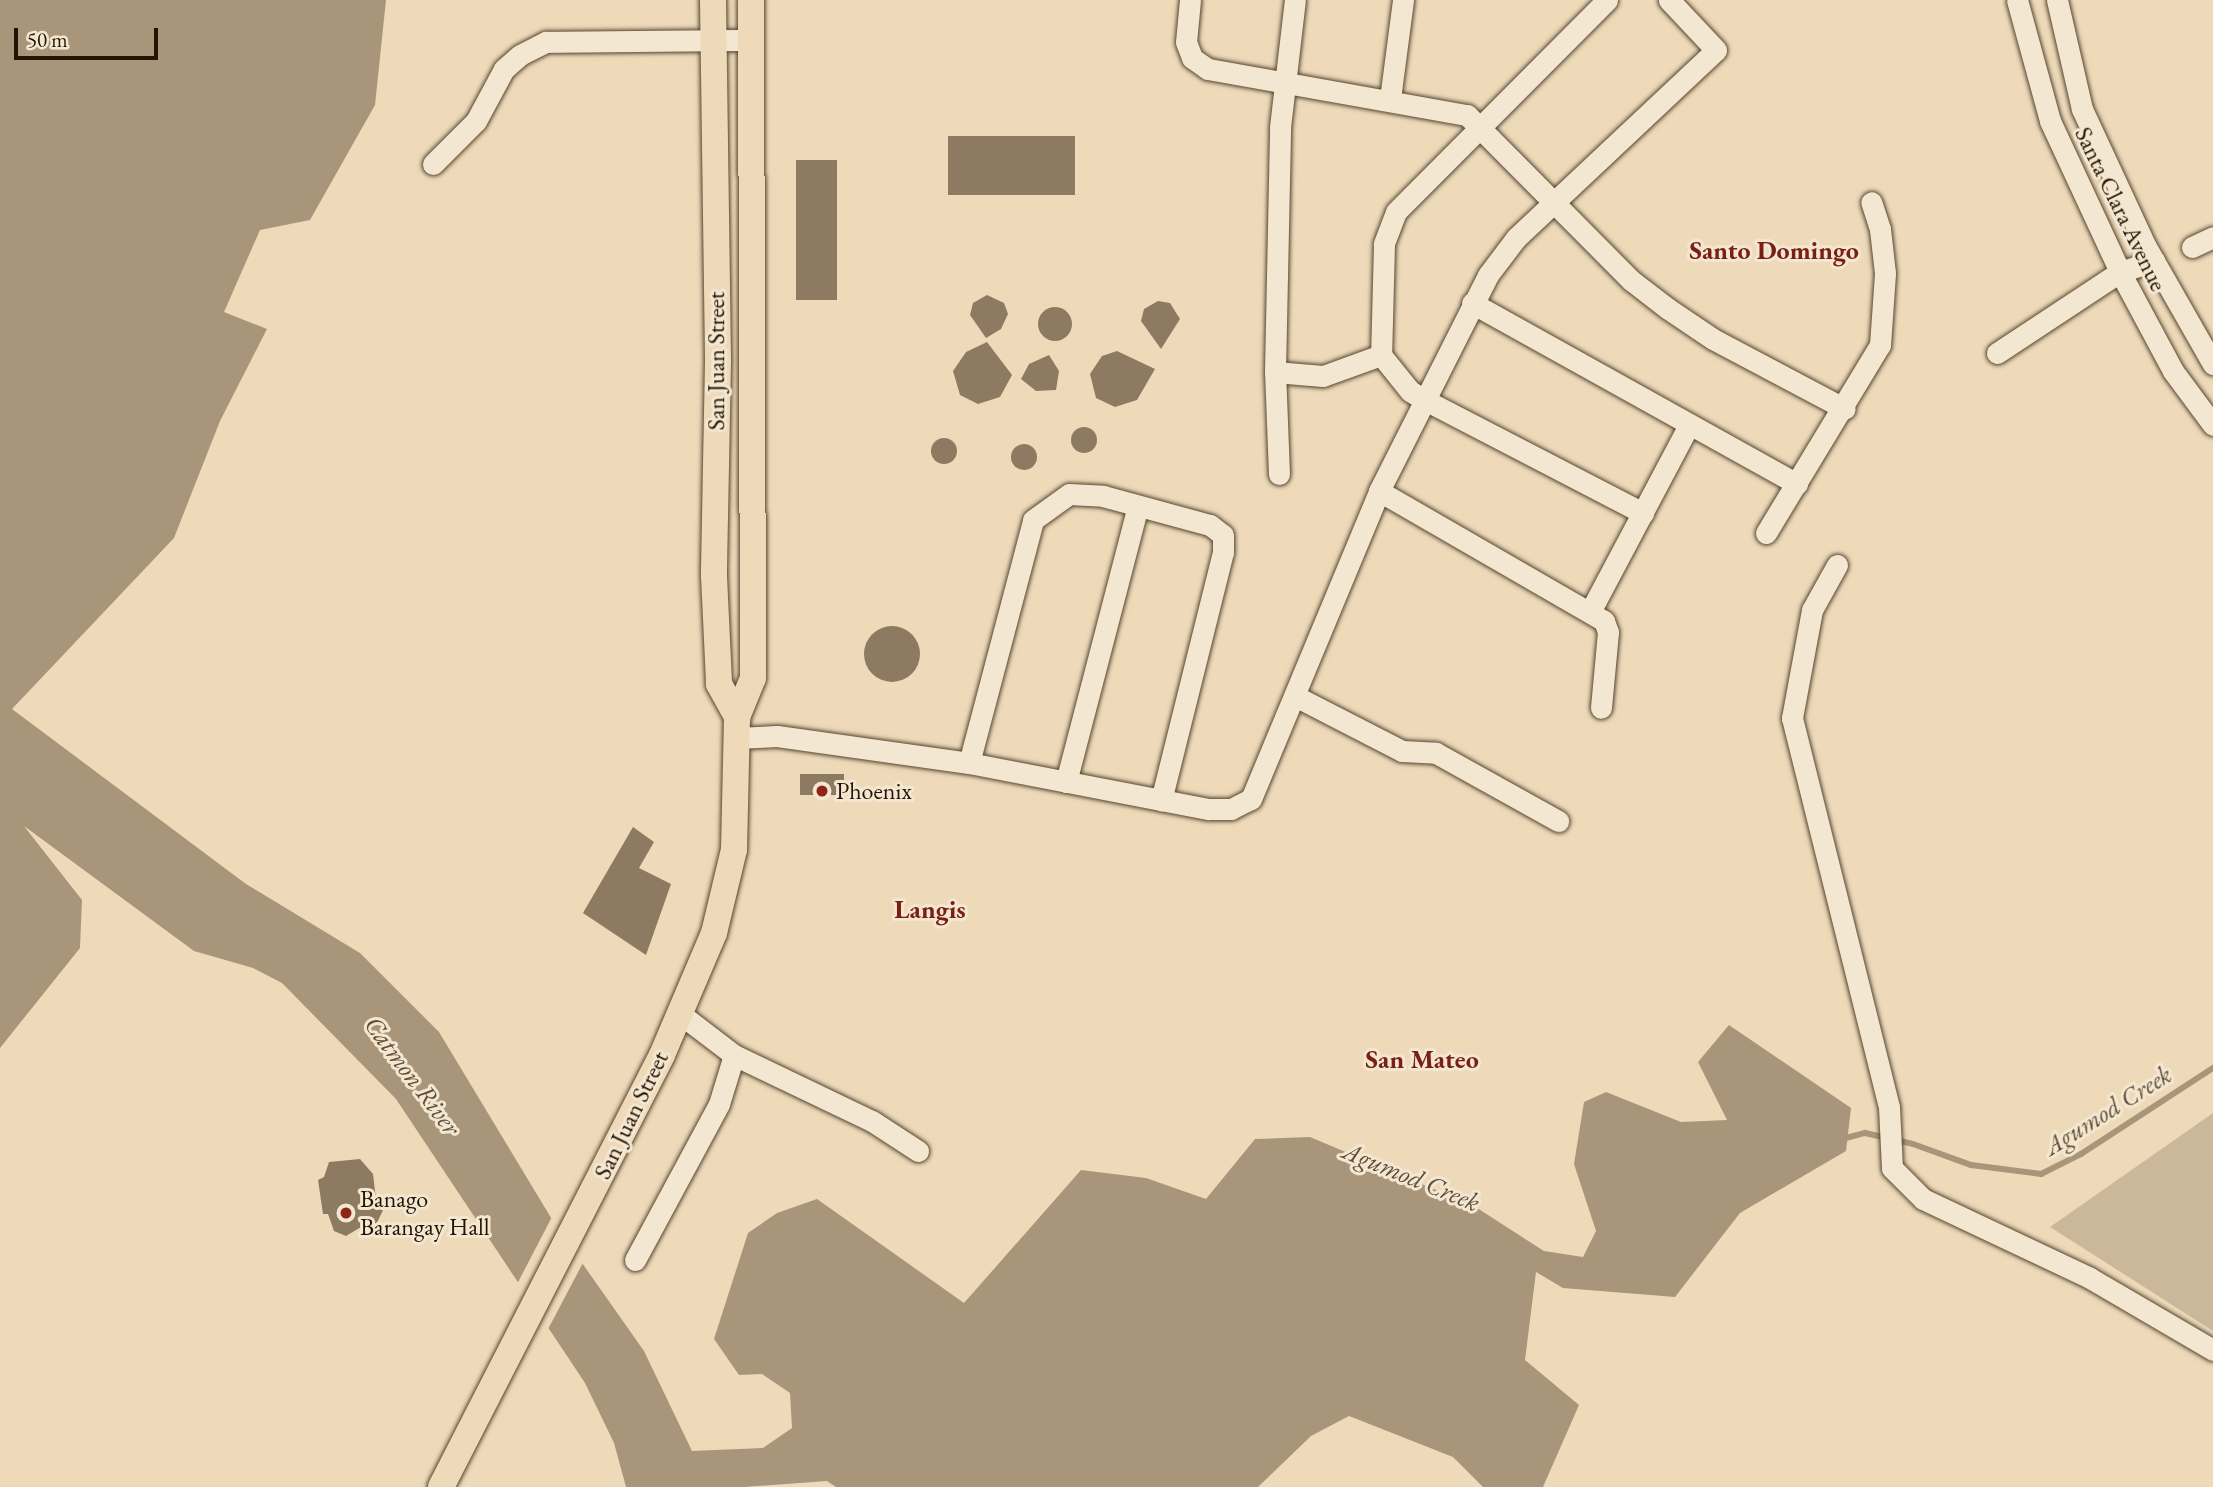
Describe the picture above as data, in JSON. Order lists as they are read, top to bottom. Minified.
{"streets":{"main road":["San Juan Street"],"street":["Santa Clara Avenue"]},"districts":["Santo Domingo","Langis","San Mateo"],"water":["Catmon River","Agumod Creek"],"places":["Phoenix","Banago Barangay Hall"],"scale_bar":"50 m"}
